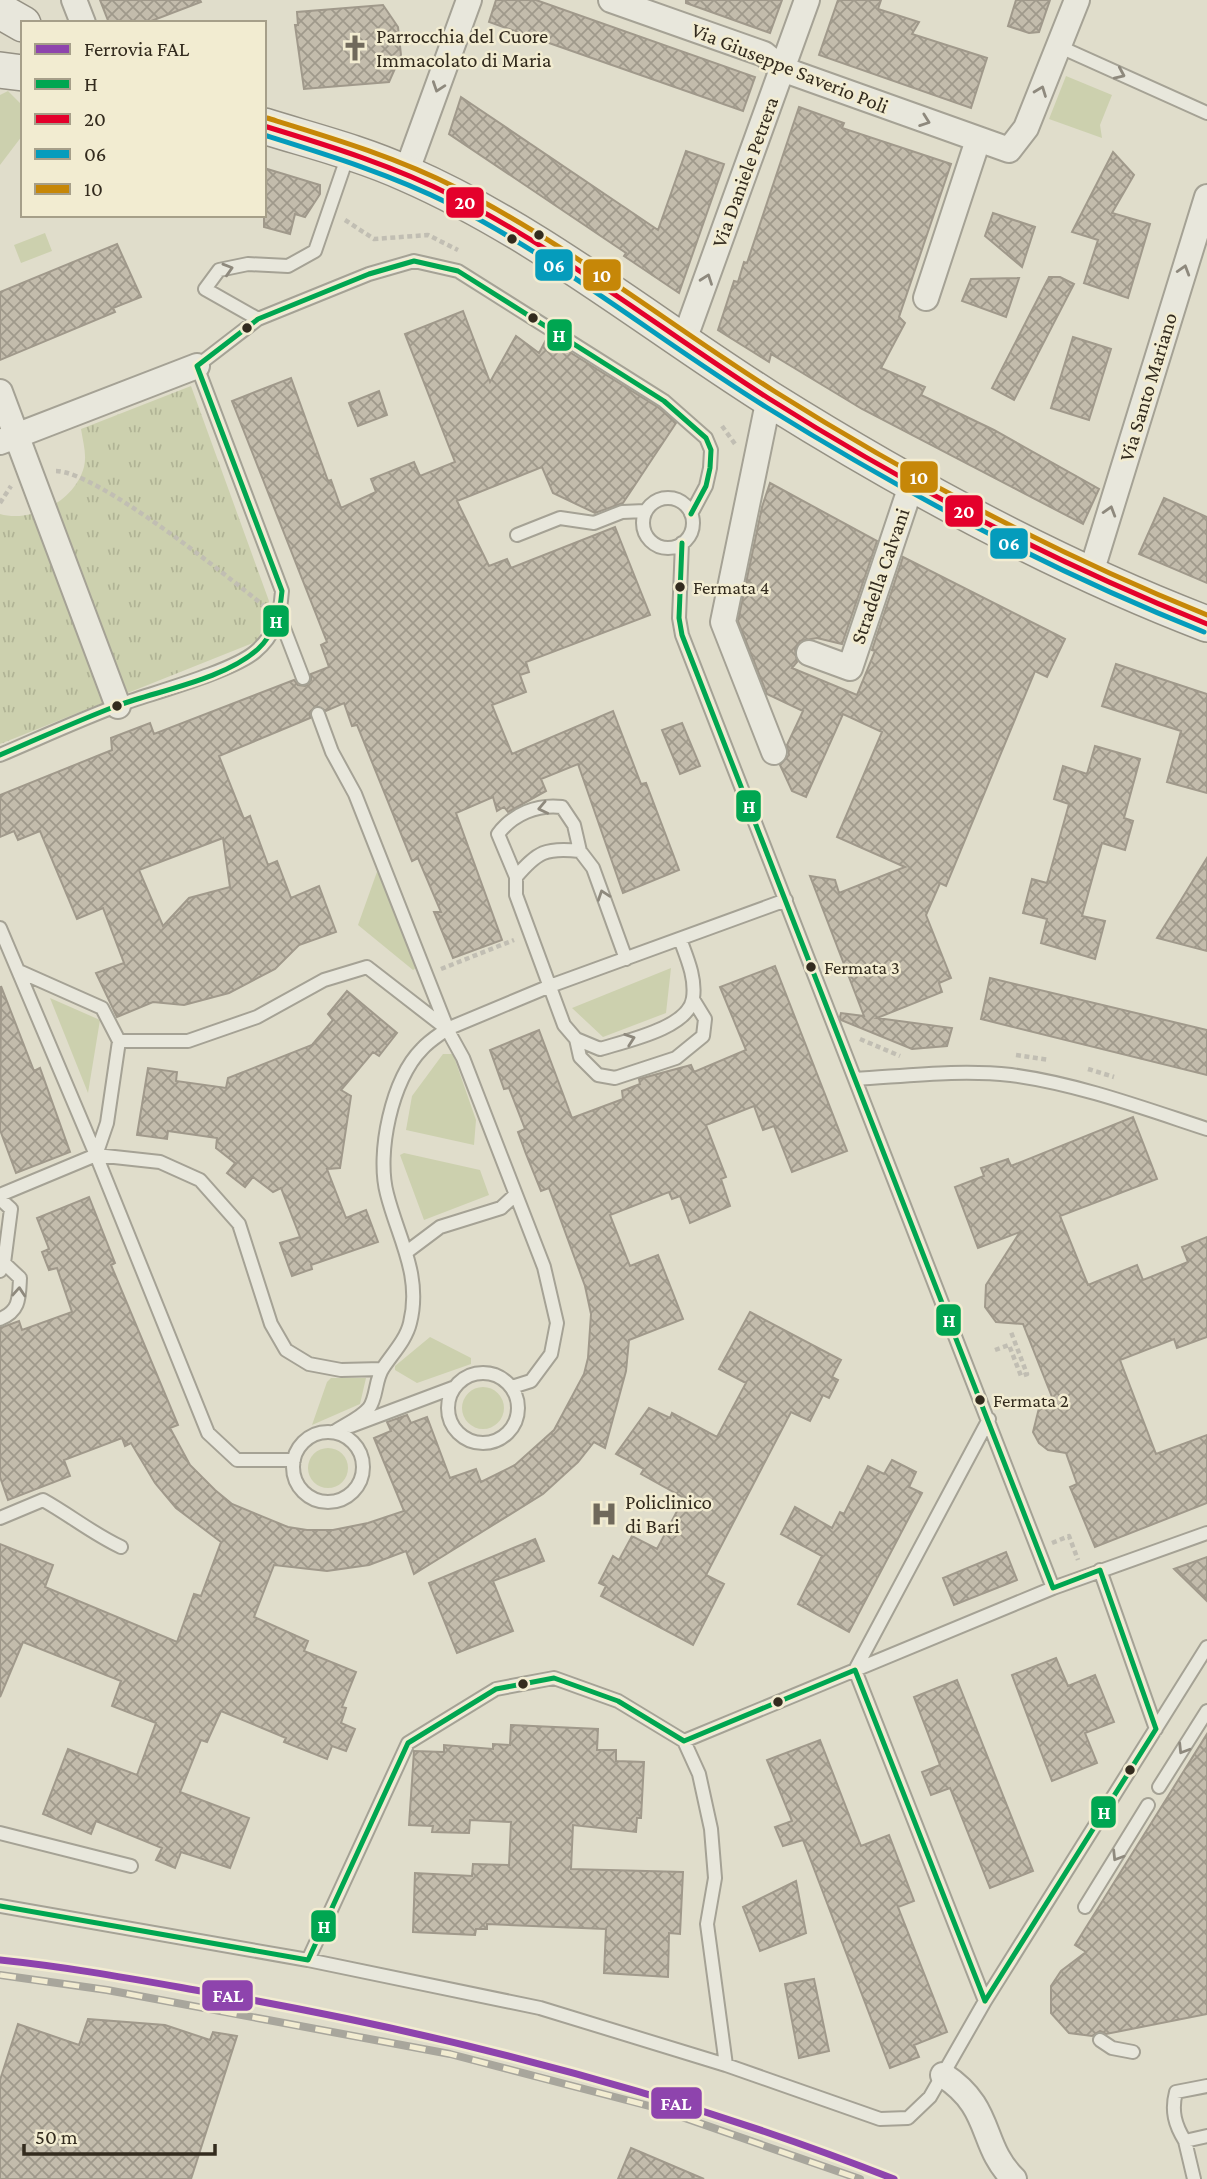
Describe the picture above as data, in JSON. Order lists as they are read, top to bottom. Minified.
{"streets":{"street":["Via Giuseppe Saverio Poli","Via Daniele Petrera","Via Santo Mariano","Stradella Calvani"]},"crossings":[["Via Giuseppe Saverio Poli","Via Daniele Petrera"]],"one_way":["Via Santo Mariano"],"places":{"church":["Parrocchia del Cuore Immacolato di Maria"],"other":["Fermata 4","Fermata 3","Fermata 2"],"hospital":["Policlinico di Bari"]},"lines":["transit line 10","transit line 20","transit line 06","transit line H","rail line FAL"],"legend":["Ferrovia FAL","H","20","06","10"],"scale_bar":"50 m"}
